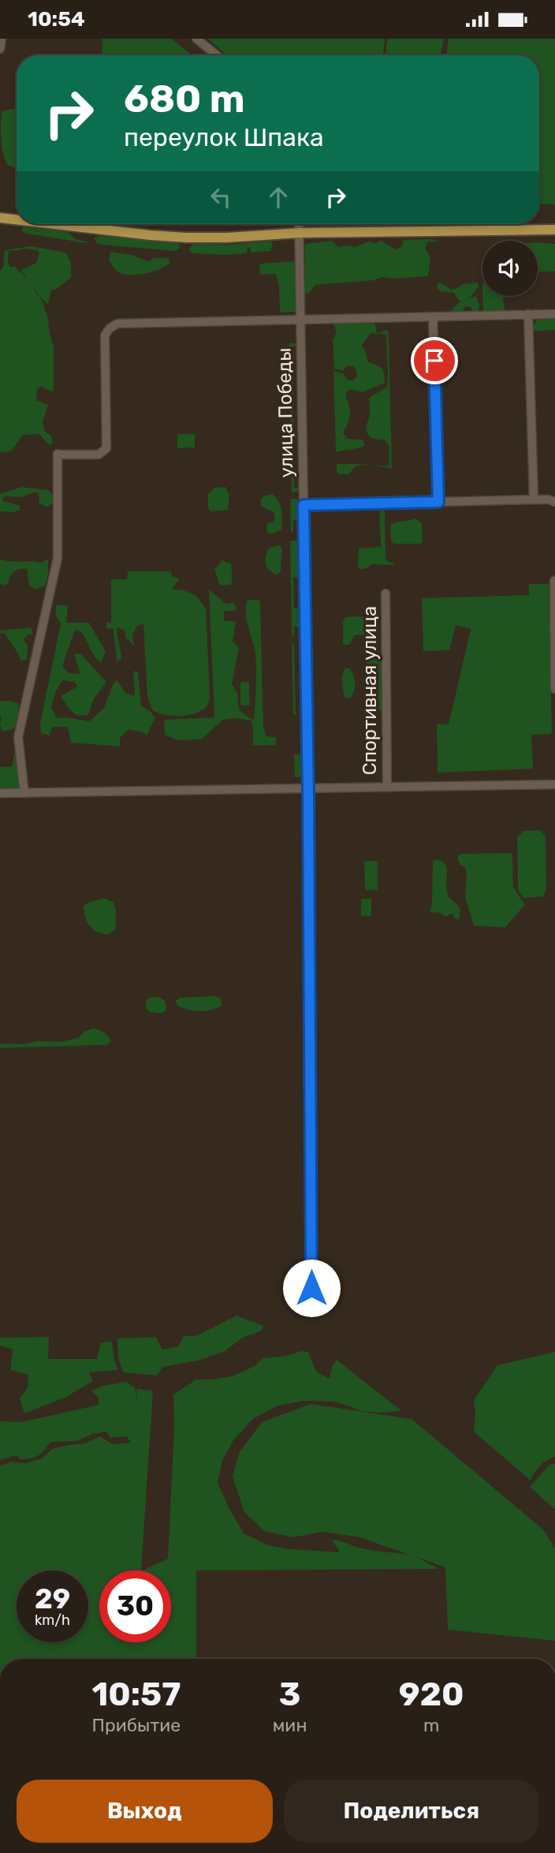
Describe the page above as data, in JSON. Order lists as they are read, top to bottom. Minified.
{"streets":{"street":["улица Победы","Спортивная улица"]},"page":{"status":"10:54","turn":["680 m","переулок Шпака"],"speed":"29 km/h","limit":"30","eta":["10:57","Прибытие","3","мин","920","m"],"buttons":["Выход","Поделиться"]}}
